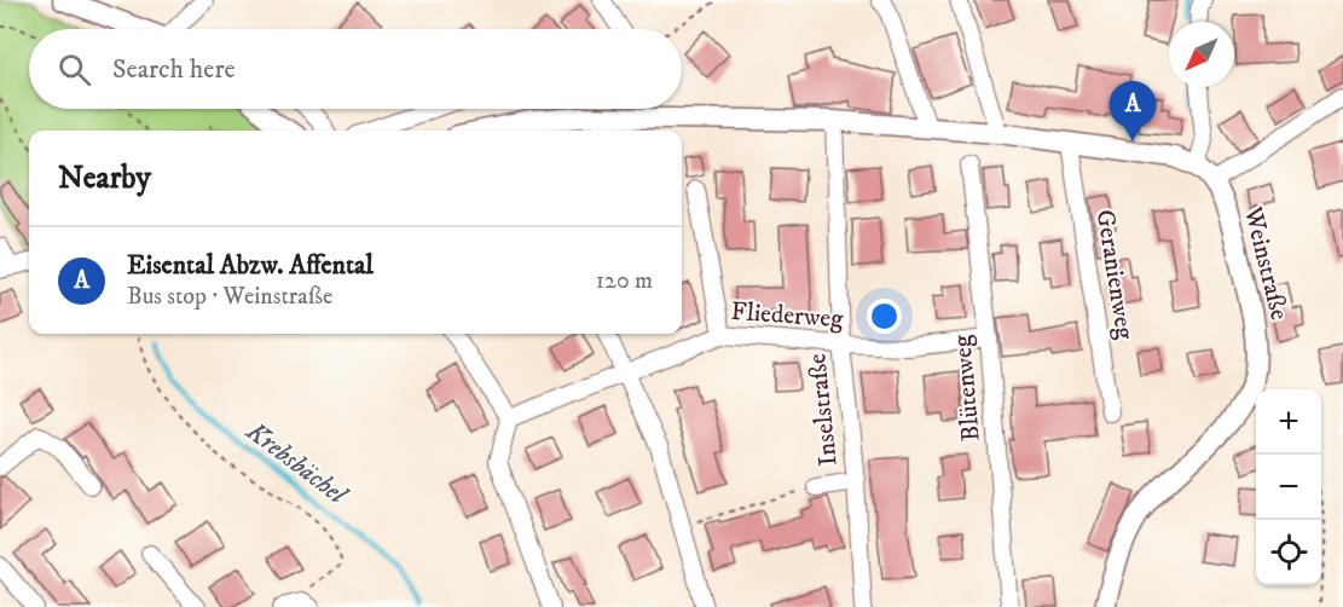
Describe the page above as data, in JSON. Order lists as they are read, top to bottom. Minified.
{"streets":{"main road":["Weinstraße"],"street":["Geranienweg","Fliederweg","Blütenweg","Inselstraße"]},"crossings":[["Weinstraße","Geranienweg"],["Weinstraße","Inselstraße"],["Fliederweg","Blütenweg"],["Fliederweg","Inselstraße"]],"water":["Krebsbächel"],"north":"bottom left","page":{"search":"Search here","pins":"A","heading":"Nearby","list":[{"mark":"A","name":"Eisental Abzw. Affental","note":"Bus stop · Weinstraße","value":"120 m"}],"map_buttons":["+","−"]}}
